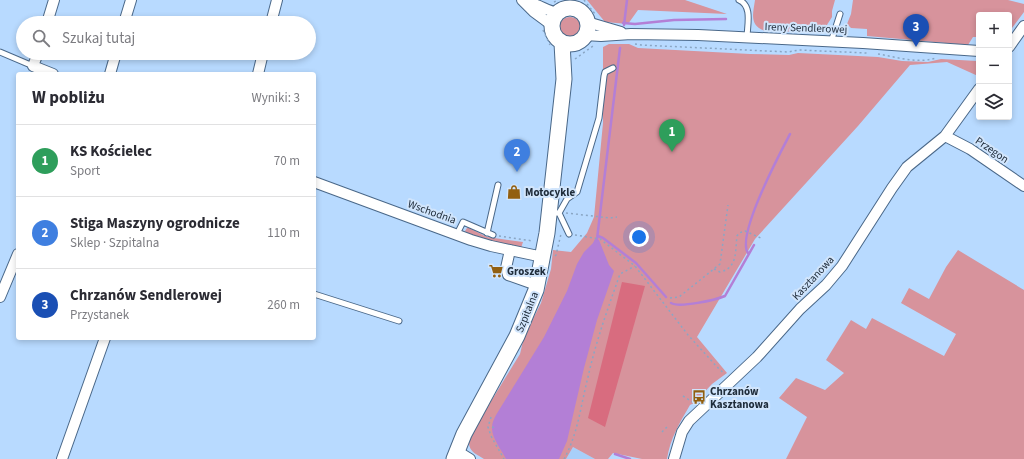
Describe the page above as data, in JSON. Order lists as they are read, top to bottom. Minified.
{"streets":{"main road":["Szpitalna"],"street":["Ireny Sendlerowej","Przegon","Wschodnia","Kasztanowa"]},"crossings":[["Ireny Sendlerowej","Szpitalna"],["Przegon","Kasztanowa"],["Wschodnia","Szpitalna"]],"places":{"shop":["Motocykle"],"supermarket":["Groszek"],"bus stop":["Chrzanów Kasztanowa"]},"page":{"map_buttons":["+","−"],"pins":["3","1","2"],"search":"Szukaj tutaj","heading":["W pobliżu","Wyniki: 3"],"list":[{"mark":"1","name":"KS Kościelec","note":"Sport","value":"70 m"},{"mark":"2","name":"Stiga Maszyny ogrodnicze","note":"Sklep · Szpitalna","value":"110 m"},{"mark":"3","name":"Chrzanów Sendlerowej","note":"Przystanek","value":"260 m"}]}}
